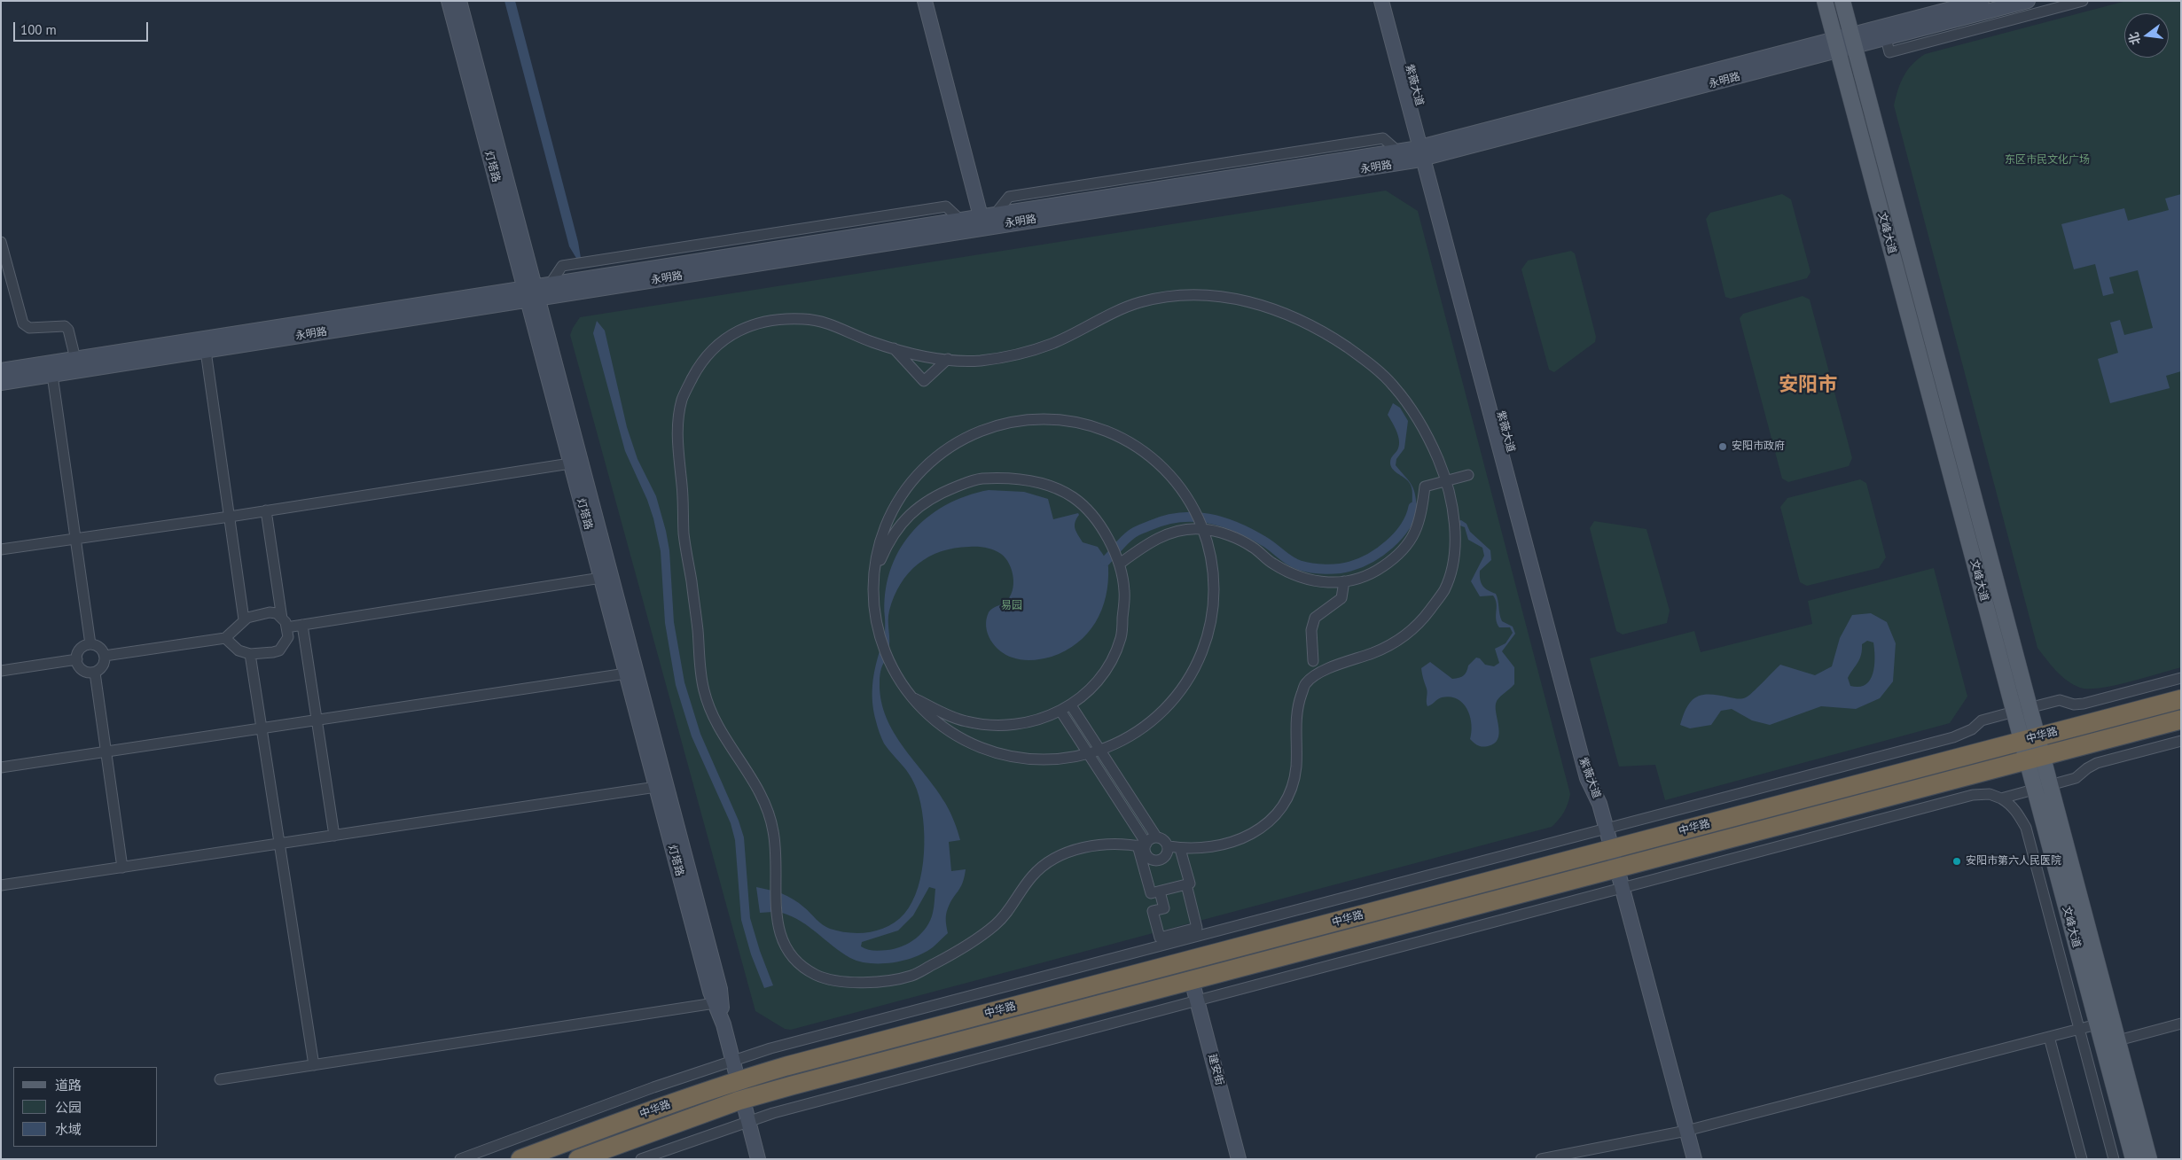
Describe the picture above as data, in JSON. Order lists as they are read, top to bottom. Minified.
{"streets":{"highway":["中华路"],"main road":["文峰大道"],"street":["永明路","紫薇大道","灯塔路","建安街"]},"crossings":[["永明路","紫薇大道"],["永明路","灯塔路"],["永明路","文峰大道"],["紫薇大道","中华路"],["灯塔路","中华路"],["文峰大道","中华路"],["中华路","建安街"]],"districts":["安阳市"],"parks":["东区市民文化广场","易园"],"places":["安阳市政府","安阳市第六人民医院"],"legend":["道路","公园","水域"],"scale_bar":"100 m","north":"left"}
